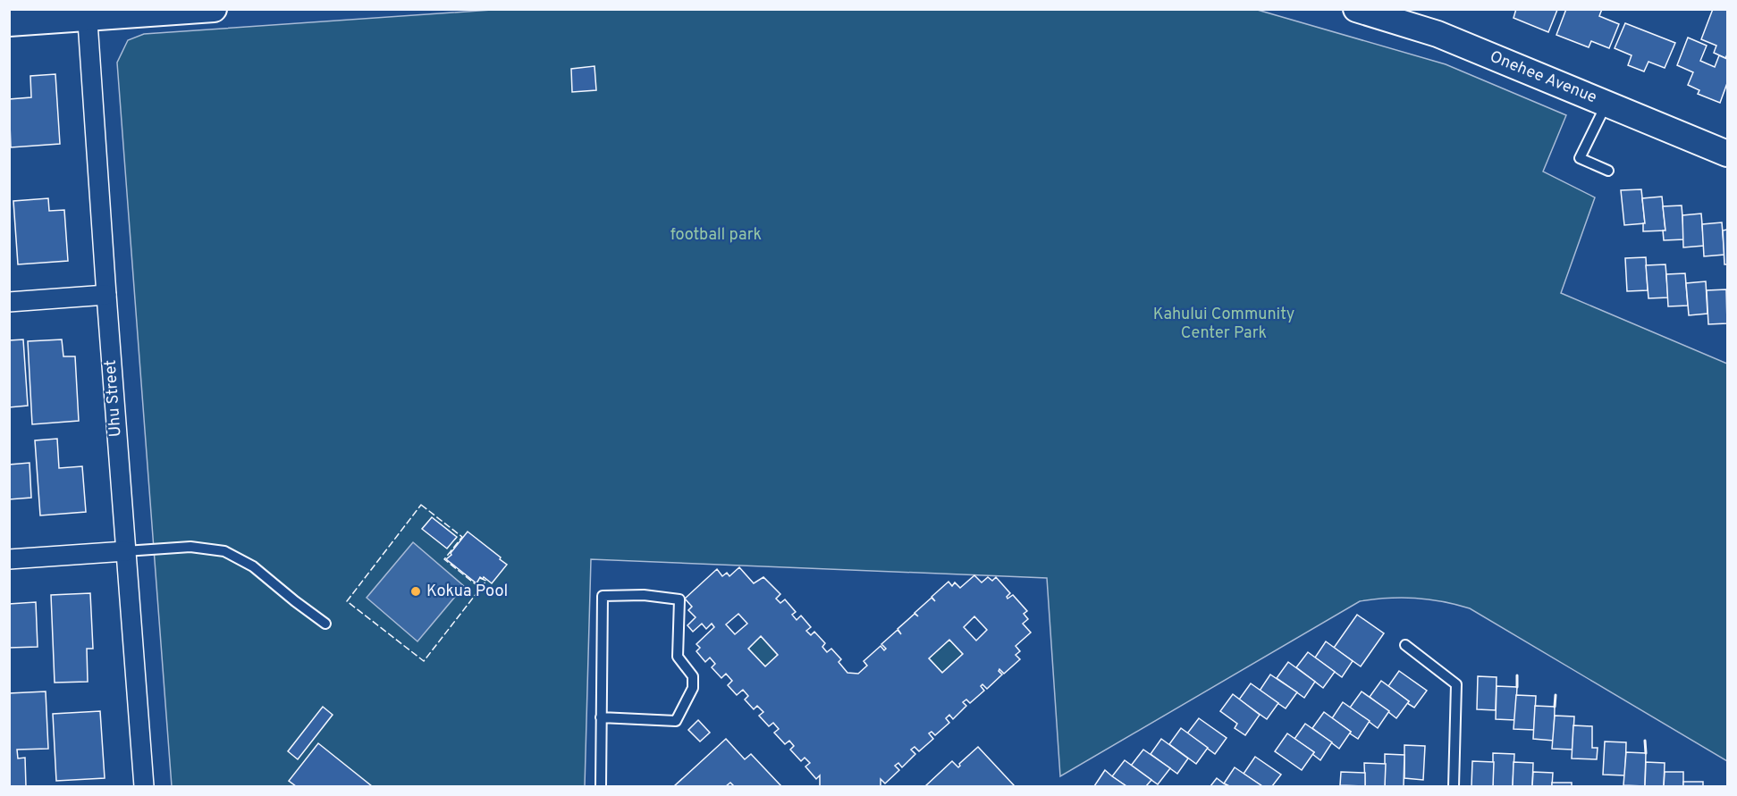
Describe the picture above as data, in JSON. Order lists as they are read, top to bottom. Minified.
{"streets":{"street":["Onehee Avenue","Uhu Street"]},"parks":["football park","Kahului Community Center Park"],"places":["Kokua Pool"]}
